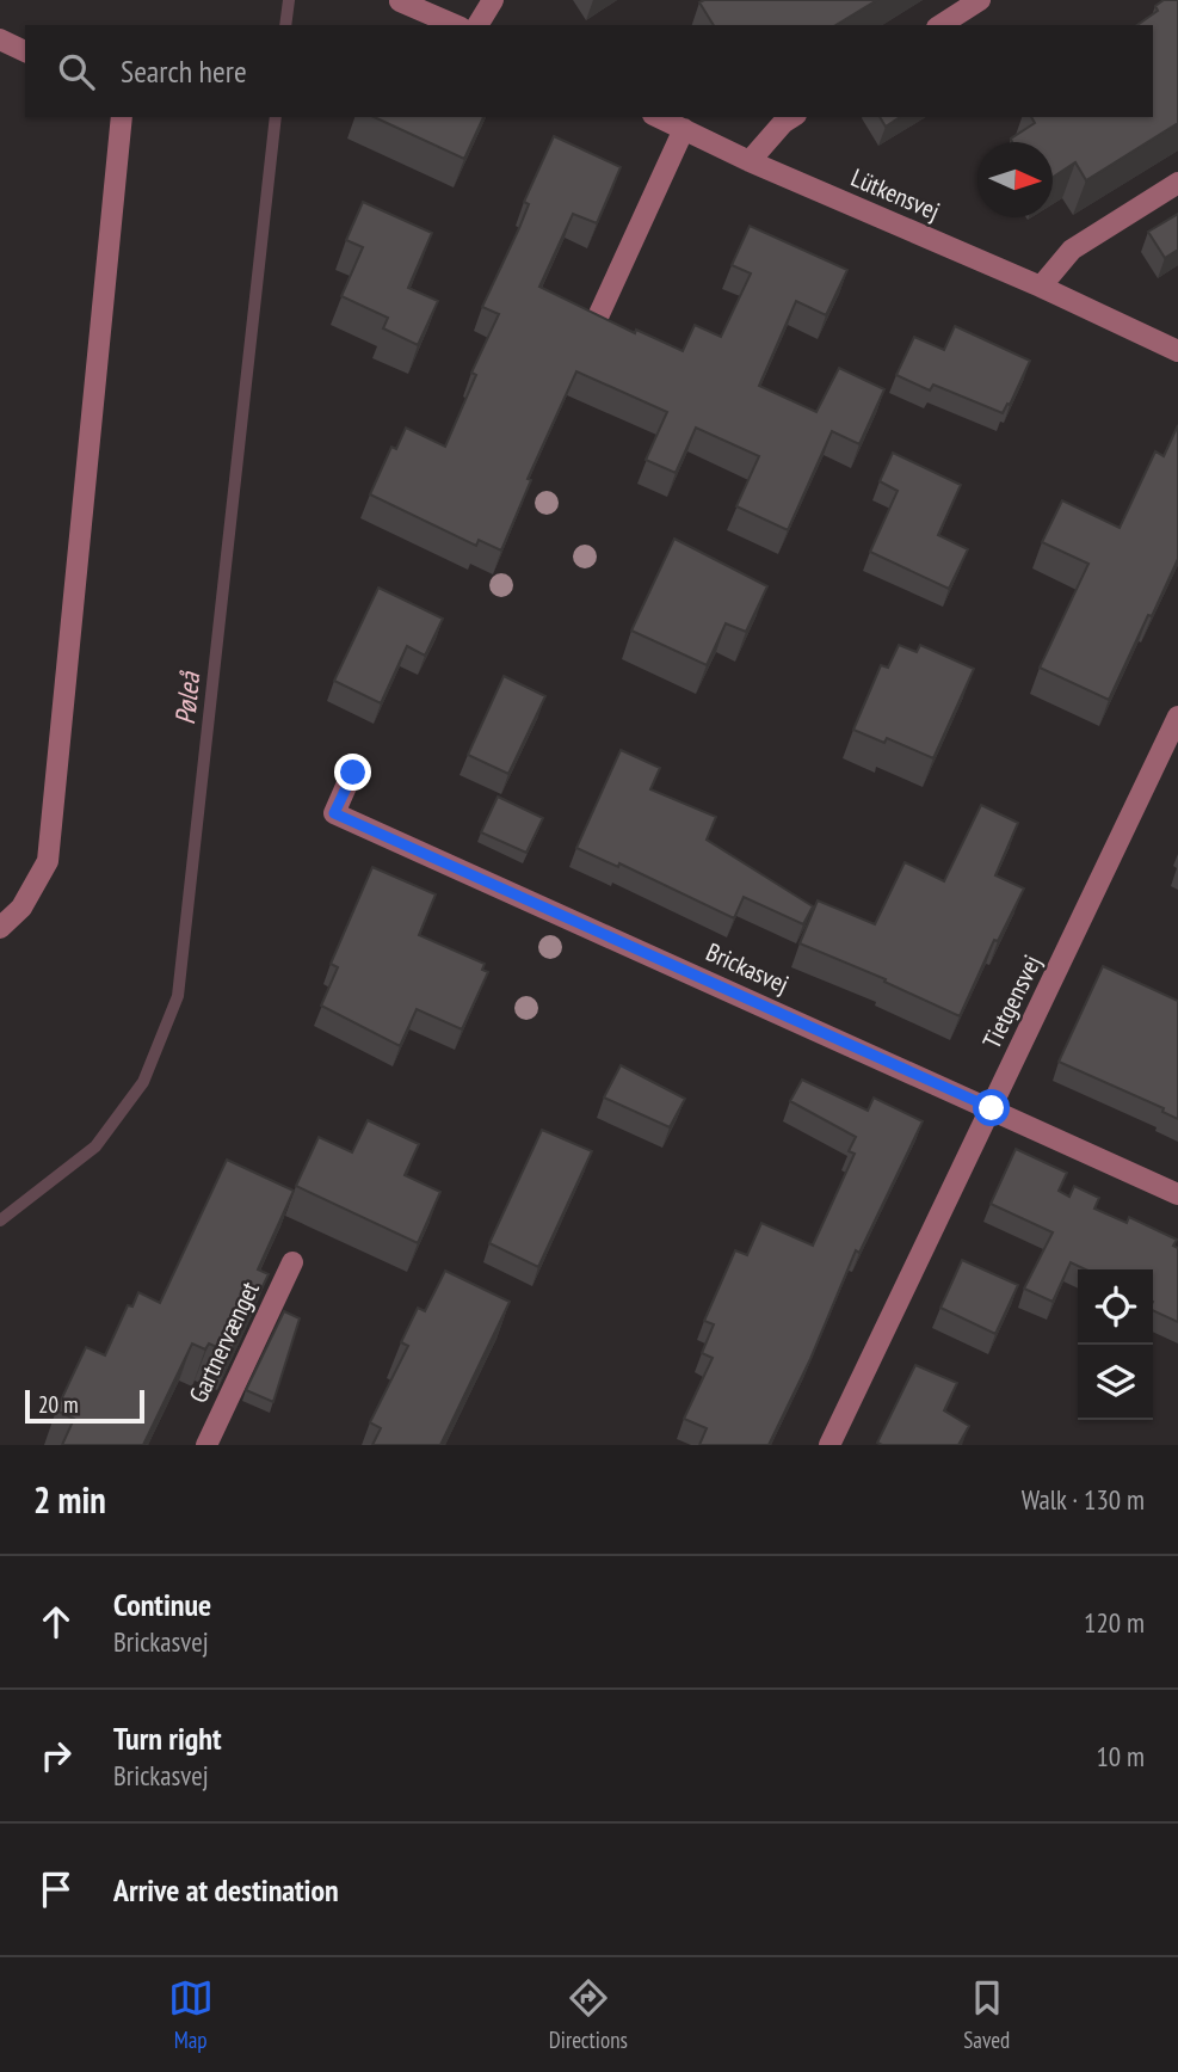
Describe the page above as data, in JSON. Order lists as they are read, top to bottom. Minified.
{"streets":{"street":["Lütkensvej","Brickasvej","Tietgensvej","Gartnervænget"]},"crossings":[["Brickasvej","Tietgensvej"]],"water":["Pøleå"],"scale_bar":"20 m","north":"right","page":{"search":"Search here","scale":"20 m","heading":["2 min","Walk · 130 m"],"list":[["Continue","Brickasvej","120 m"],["Turn right","Brickasvej","10 m"],"Arrive at destination"],"nav":["Map","Directions","Saved"]}}
